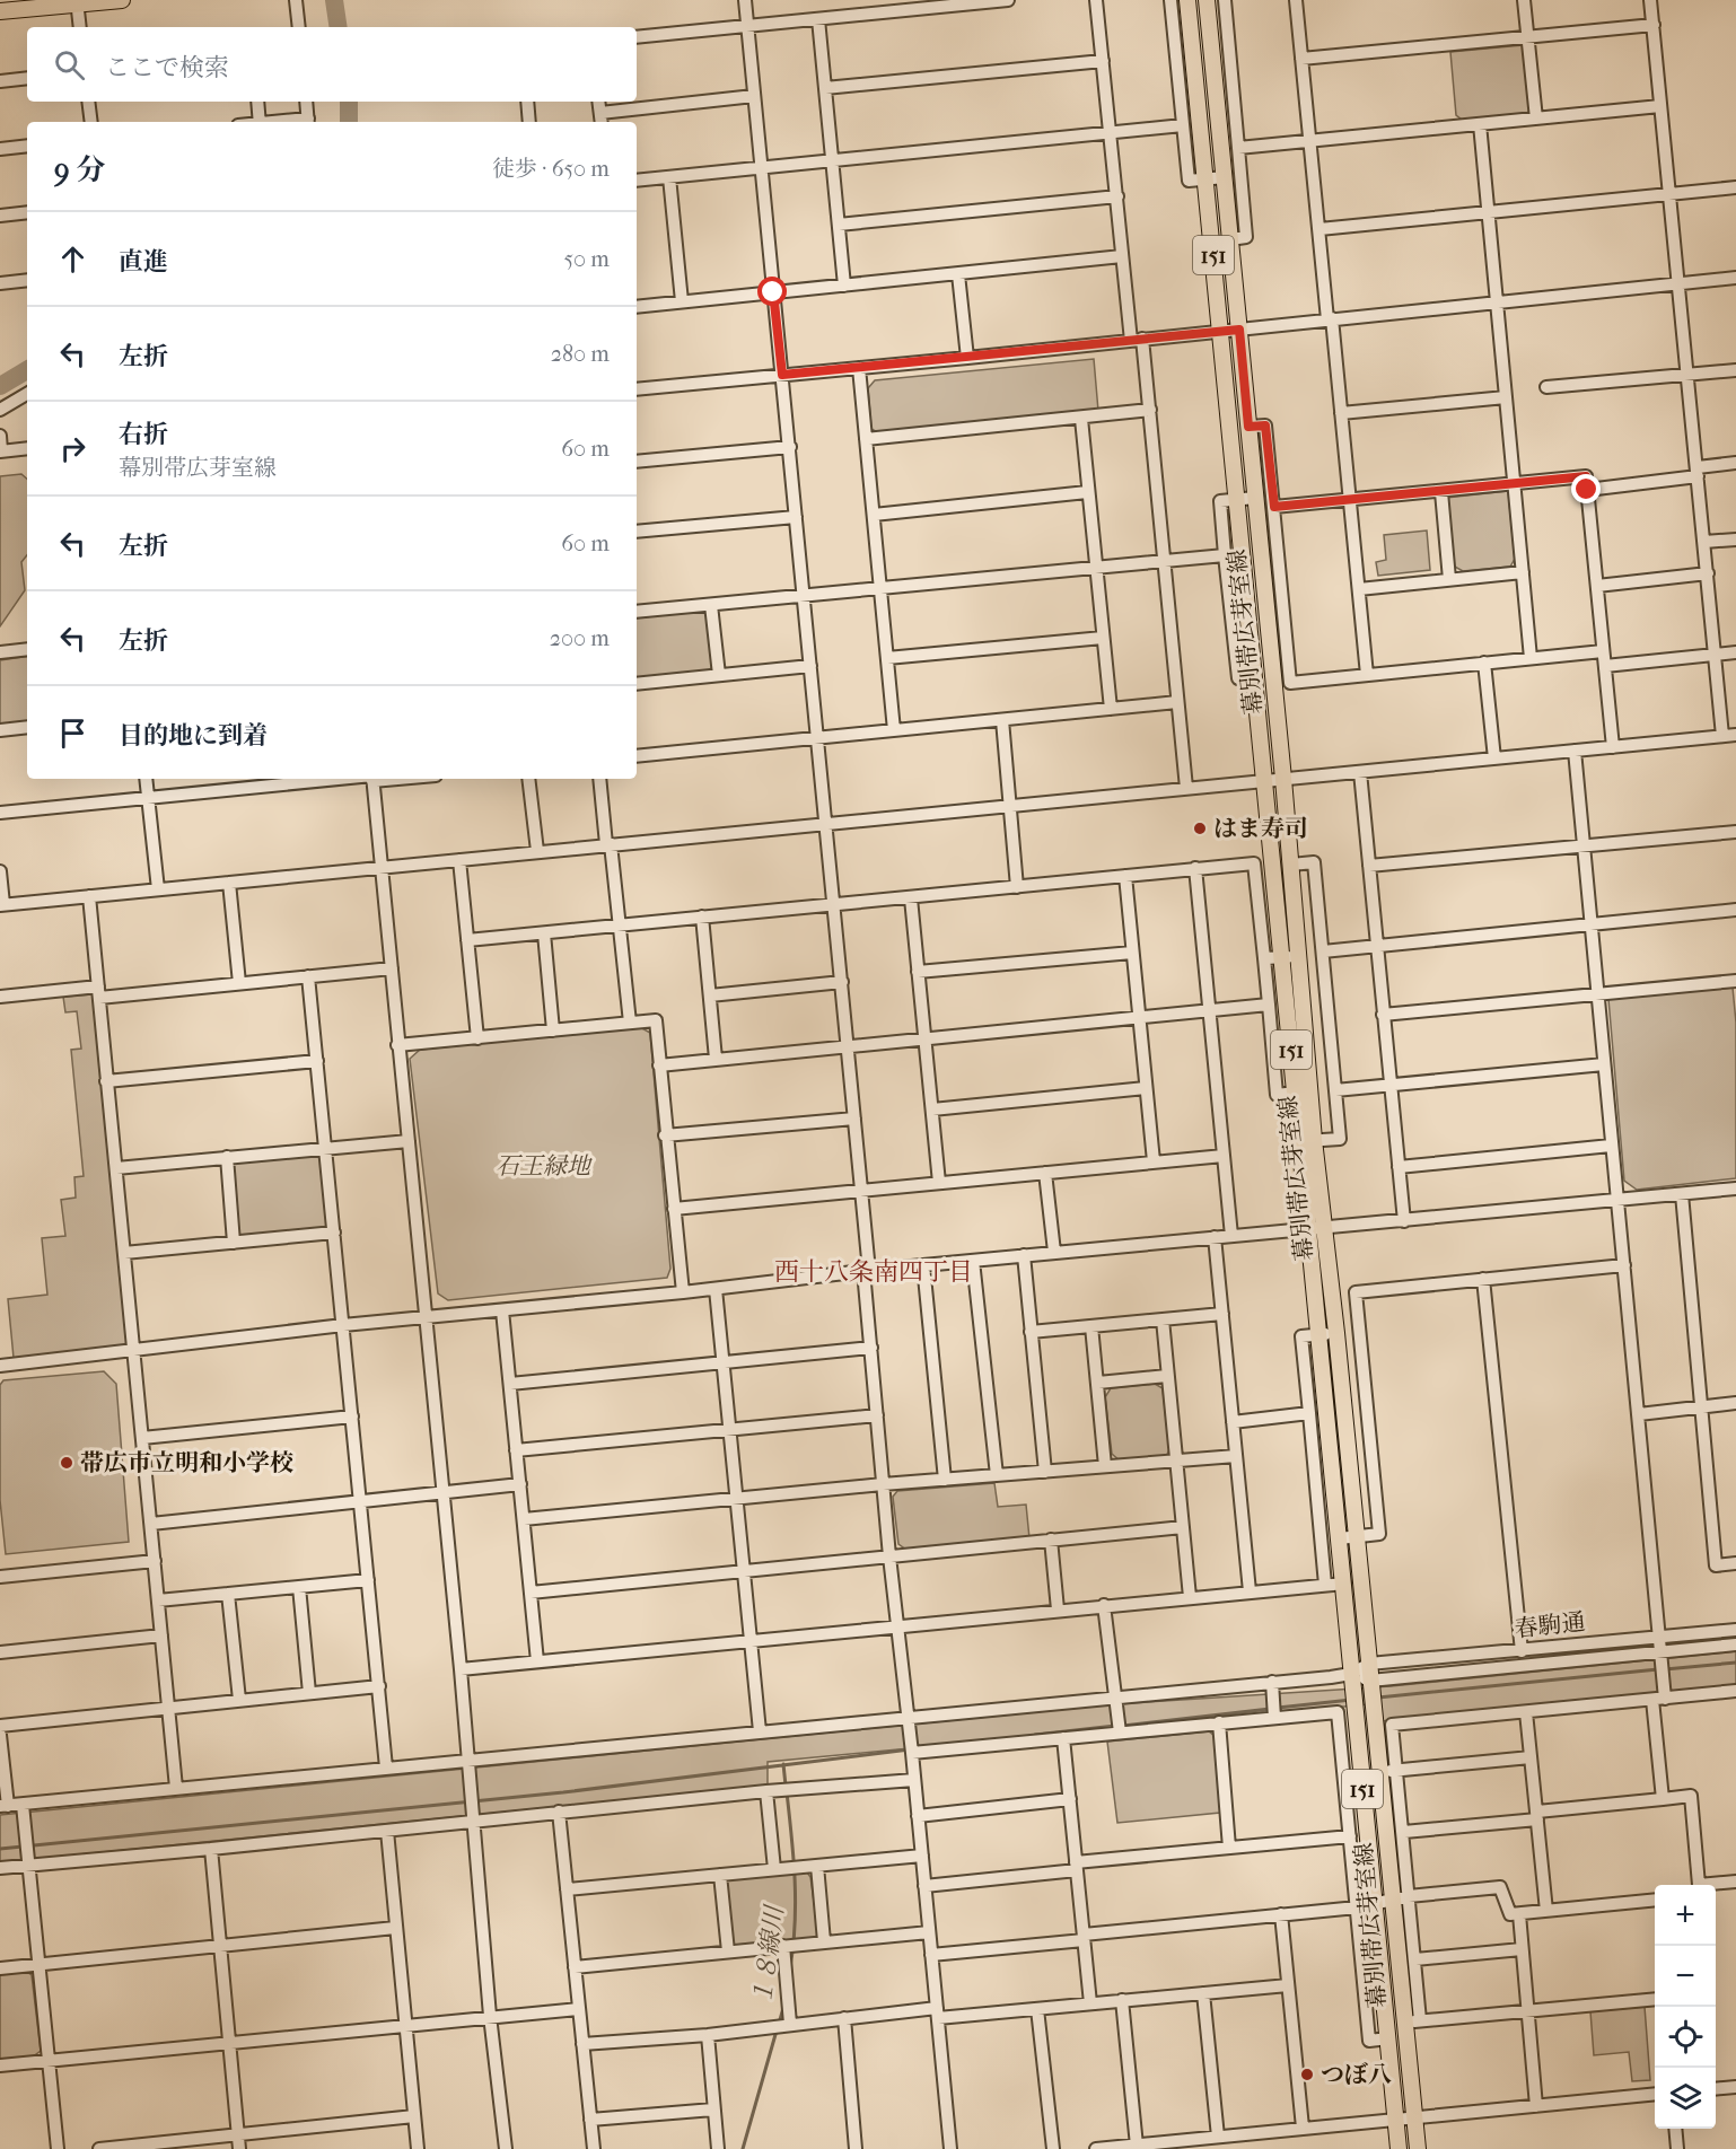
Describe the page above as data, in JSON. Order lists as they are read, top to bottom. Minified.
{"streets":{"main road":["151","幕別帯広芽室線"],"street":["春駒通"]},"crossings":[["幕別帯広芽室線","春駒通"]],"districts":["西十八条南四丁目"],"water":["１８線川"],"parks":["石王緑地"],"places":["はま寿司","帯広市立明和小学校","つぼ八"],"page":{"search":"ここで検索","heading":["9 分","徒歩 · 650 m"],"list":[["直進","50 m"],["左折","280 m"],["右折","幕別帯広芽室線","60 m"],["左折","60 m"],["左折","200 m"],"目的地に到着"],"map_buttons":["+","−"]}}
